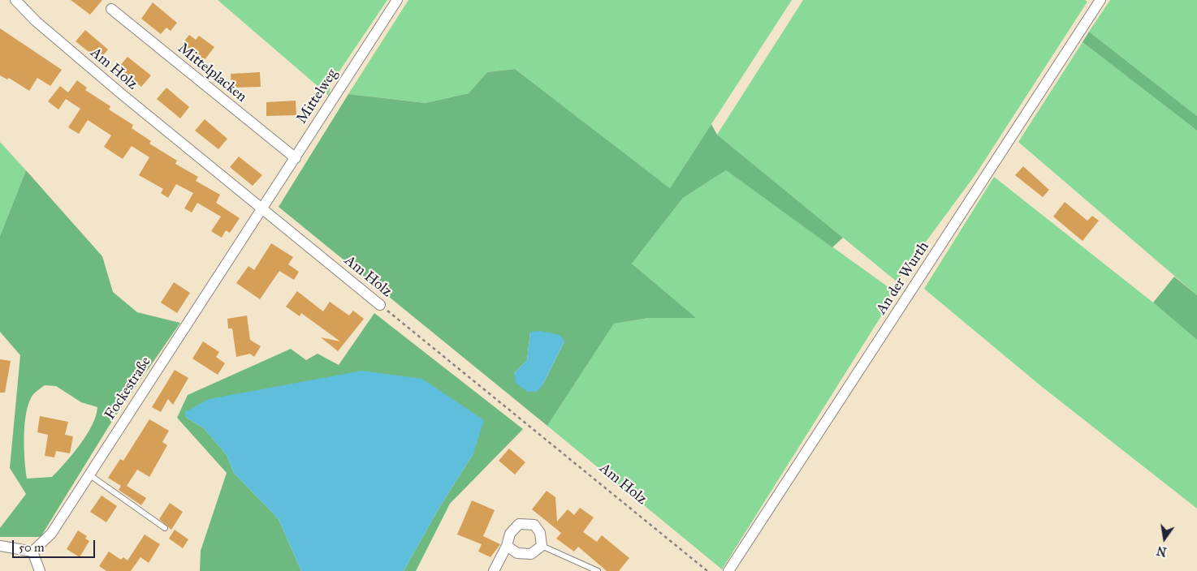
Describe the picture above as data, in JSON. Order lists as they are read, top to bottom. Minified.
{"streets":{"street":["Am Holz","Mittelplacken","Mittelweg","An der Wurth","Fockestraße"]},"crossings":[["Am Holz","Mittelweg"],["Am Holz","Fockestraße"],["Mittelplacken","Mittelweg"],["Mittelweg","Fockestraße"]],"scale_bar":"50 m","north":"bottom"}
